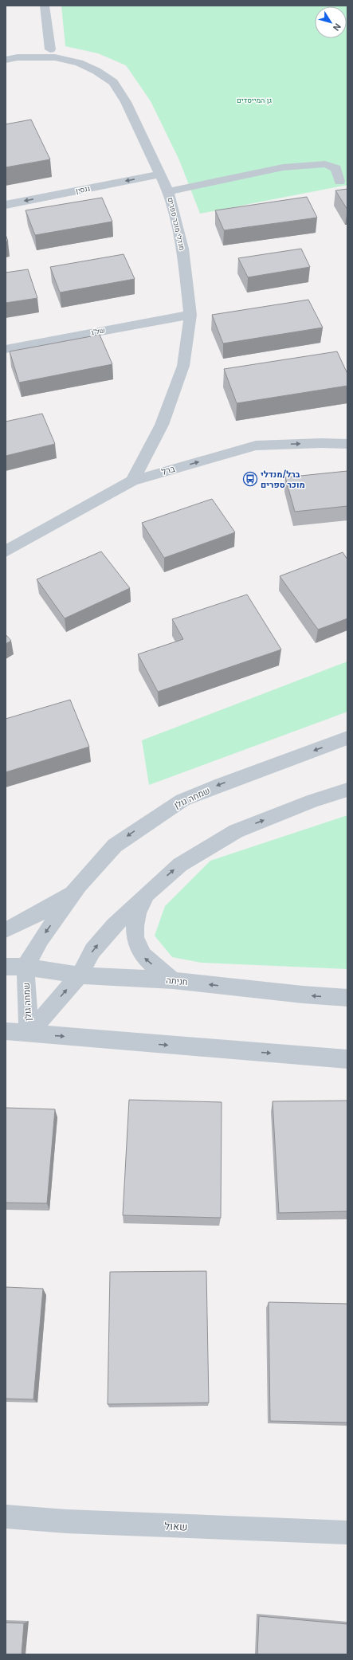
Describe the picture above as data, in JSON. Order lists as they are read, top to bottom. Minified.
{"streets":{"street":["גנסין","מנדלי מוכר ספרים","של\"ג","ברל","שמחה גולן","חניתה","שאול"]},"crossings":[["גנסין","מנדלי מוכר ספרים"],["מנדלי מוכר ספרים","של\"ג"],["מנדלי מוכר ספרים","ברל"],["שמחה גולן","חניתה"]],"one_way":["גנסין","ברל"],"parks":["גן המייסדים"],"places":{"bus stop":["ברל/מנדלי מוכר ספרים"]},"north":"bottom right"}
